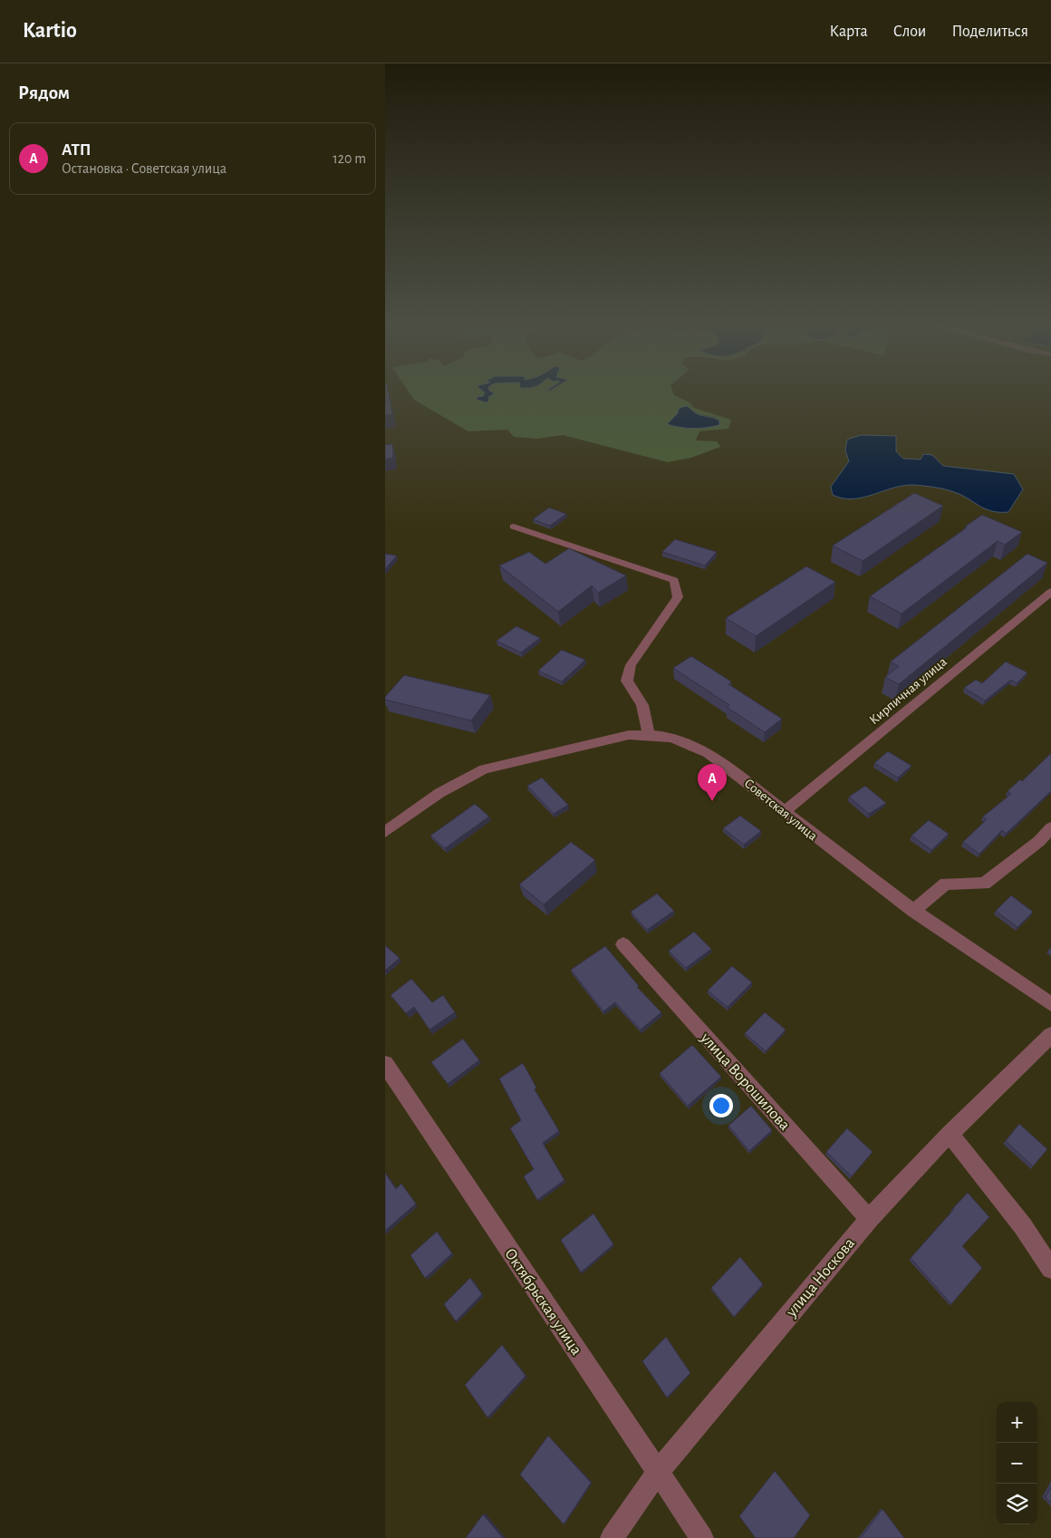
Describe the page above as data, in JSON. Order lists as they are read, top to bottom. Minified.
{"streets":{"street":["Кирпичная улица","Советская улица","улица Ворошилова","улица Носкова","Октябрьская улица"]},"crossings":[["Кирпичная улица","Советская улица"],["улица Ворошилова","улица Носкова"],["улица Носкова","Октябрьская улица"]],"page":{"header":"Kartio","nav":["Карта","Слои","Поделиться"],"heading":"Рядом","list":[{"mark":"A","name":"АТП","note":"Остановка · Советская улица","value":"120 m"}],"pins":"A","map_buttons":["+","−"]}}
